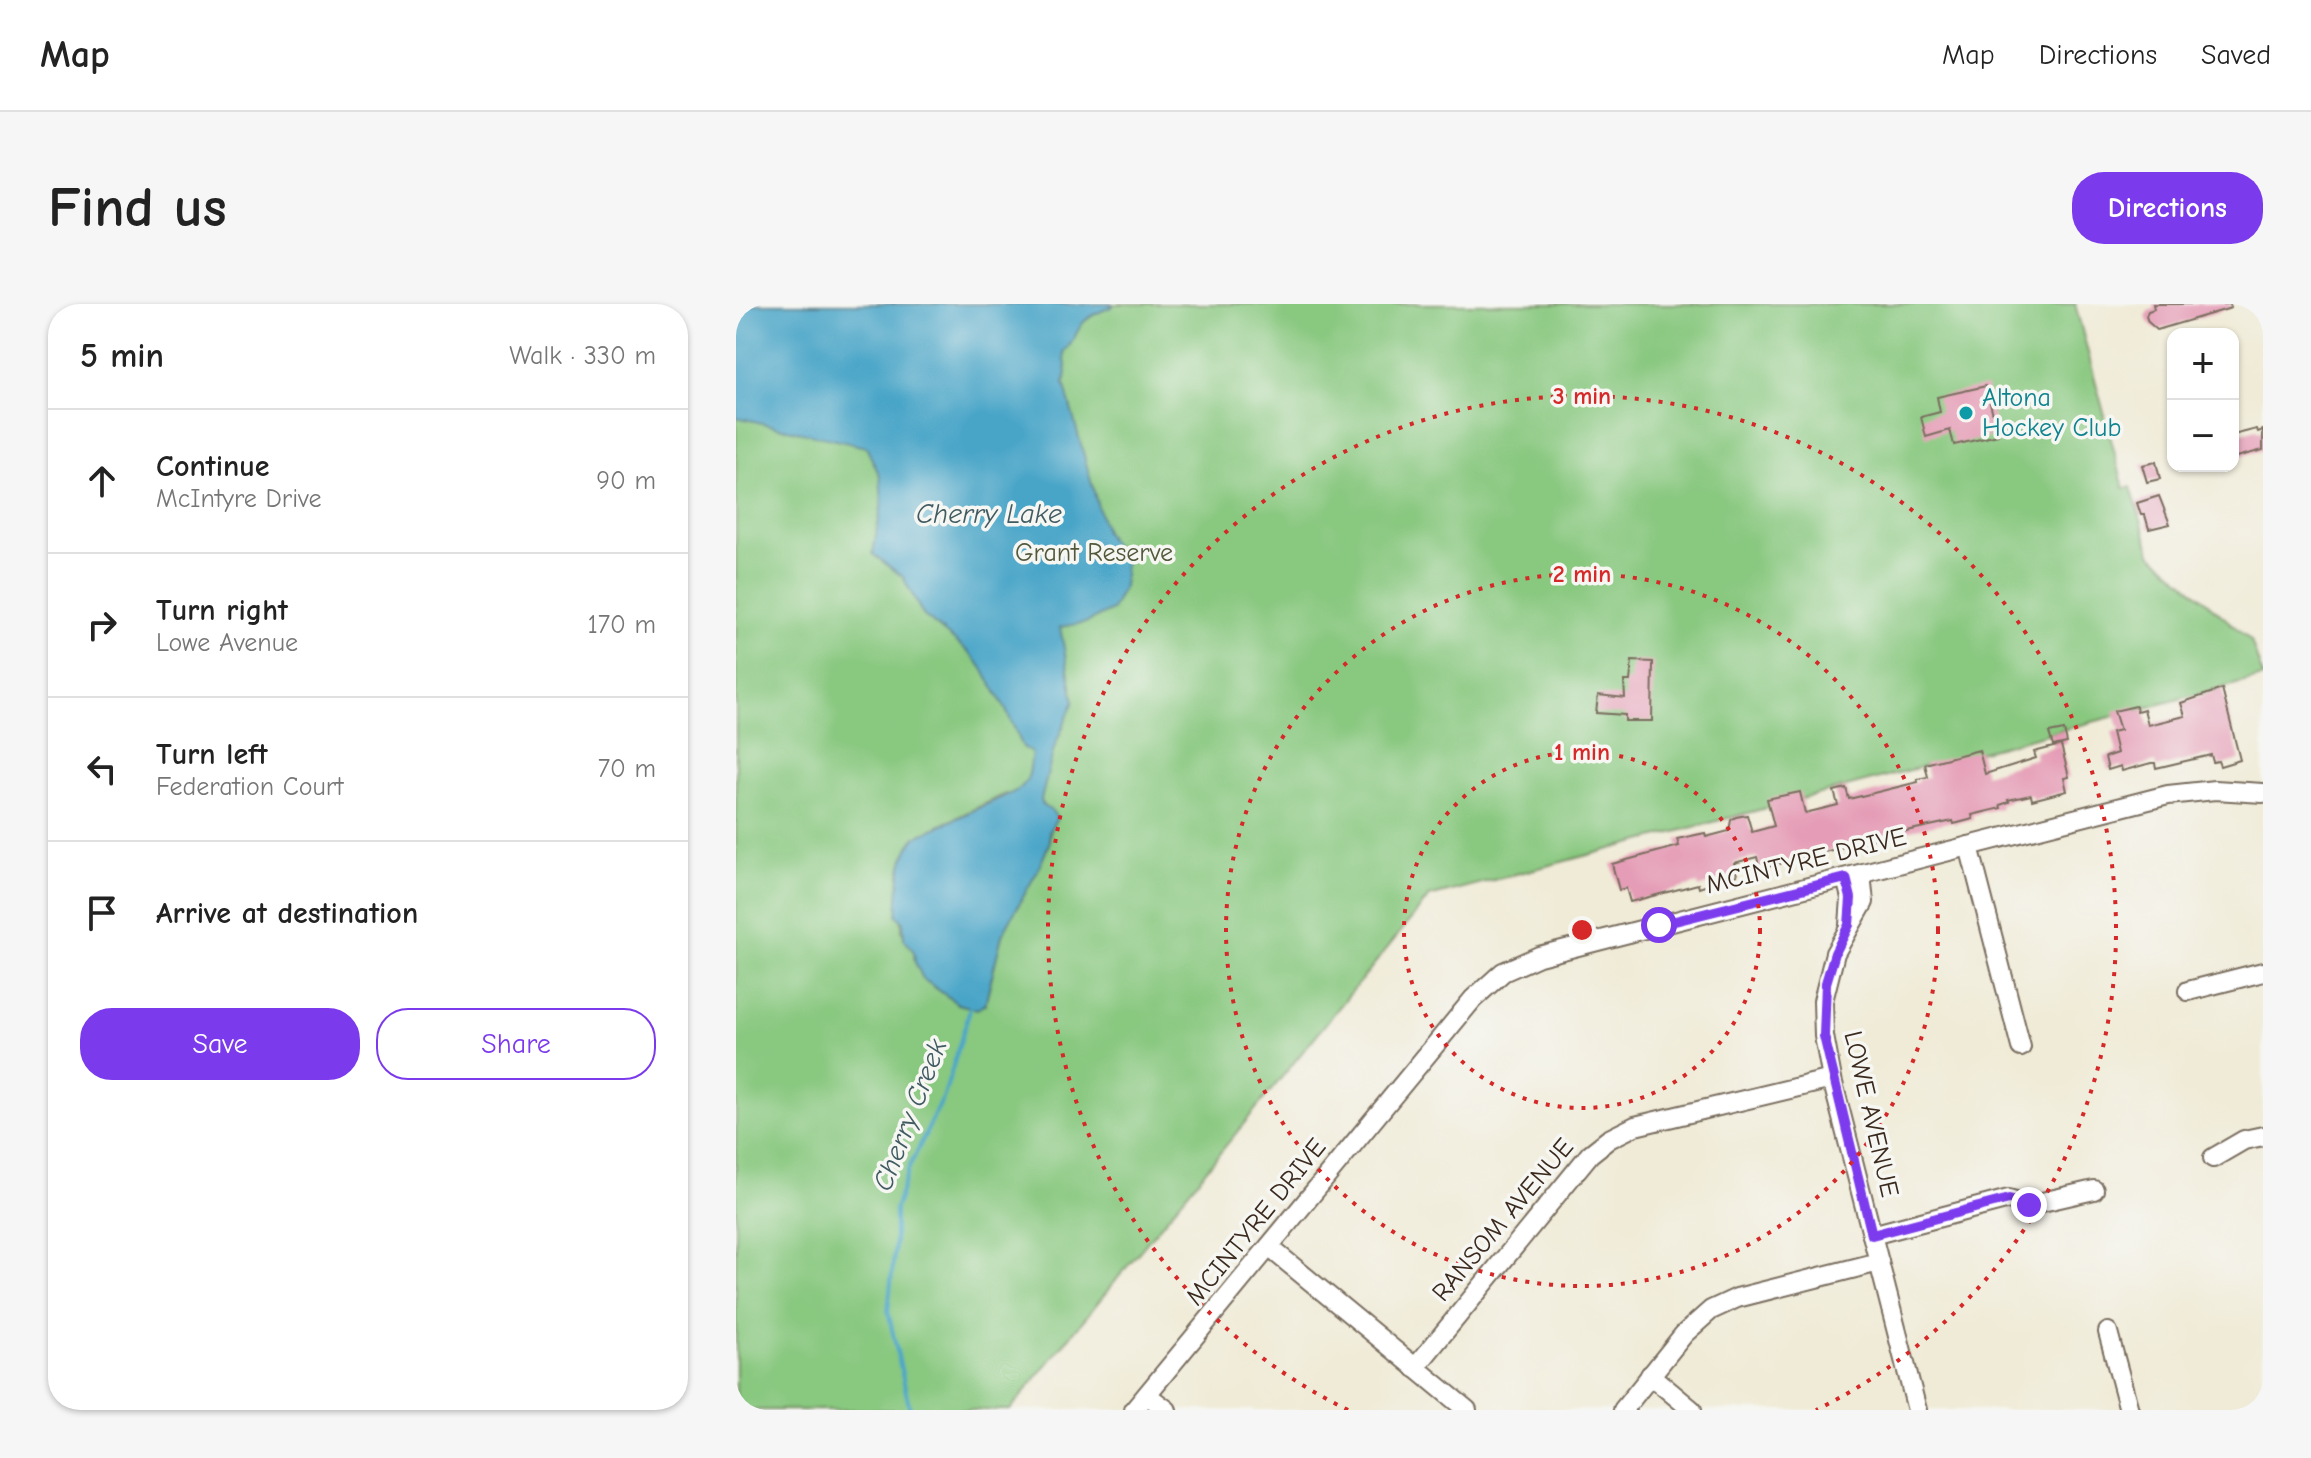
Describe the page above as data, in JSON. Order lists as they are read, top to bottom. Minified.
{"streets":{"street":["MCINTYRE DRIVE","LOWE AVENUE","RANSOM AVENUE"]},"crossings":[["MCINTYRE DRIVE","LOWE AVENUE"],["LOWE AVENUE","RANSOM AVENUE"]],"water":["Cherry Lake","Cherry Creek"],"parks":["Grant Reserve"],"places":["Altona Hockey Club"],"page":{"header":"Map","nav":["Map","Directions","Saved"],"buttons":["Directions",["Save","Share"]],"title":"Find us","heading":["5 min","Walk · 330 m"],"map_buttons":["+","−"],"list":[["Continue","McIntyre Drive","90 m"],["Turn right","Lowe Avenue","170 m"],["Turn left","Federation Court","70 m"],"Arrive at destination"]},"rings":["3 min","2 min","1 min"]}
